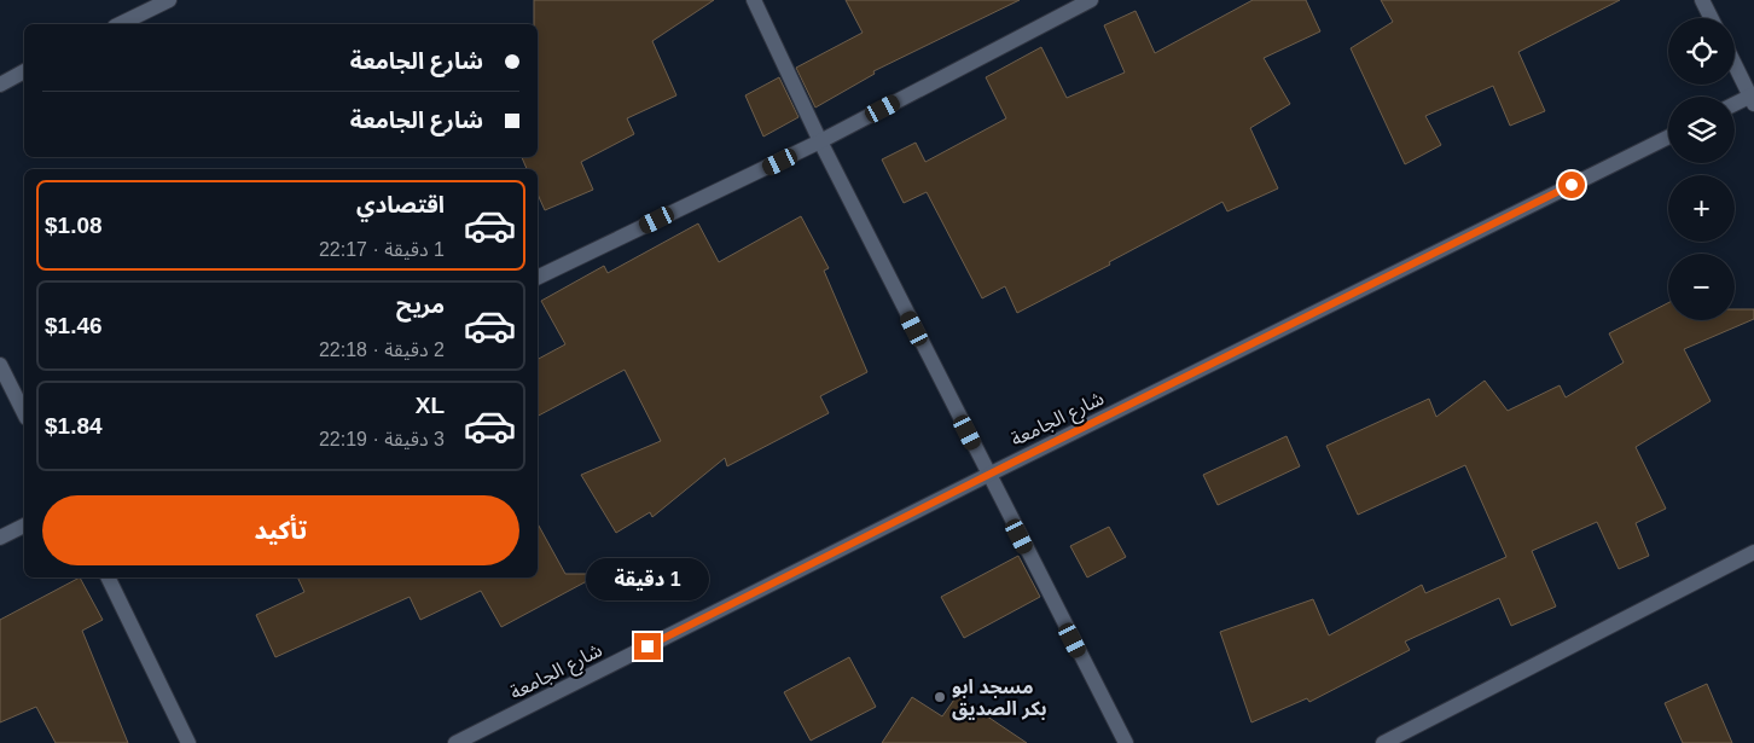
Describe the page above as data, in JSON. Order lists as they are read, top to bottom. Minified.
{"streets":{"street":["شارع الجامعة"]},"places":["مسجد ابو بكر الصديق"],"page":{"map_buttons":["+","−"],"banner":["شارع الجامعة","شارع الجامعة"],"list":[{"name":"اقتصادي","note":"1 دقيقة · 22:17","value":"$1.08"},{"name":"مريح","note":"2 دقيقة · 22:18","value":"$1.46"},{"name":"XL","note":"3 دقيقة · 22:19","value":"$1.84"}],"buttons":"تأكيد","bubble":"1 دقيقة"}}
